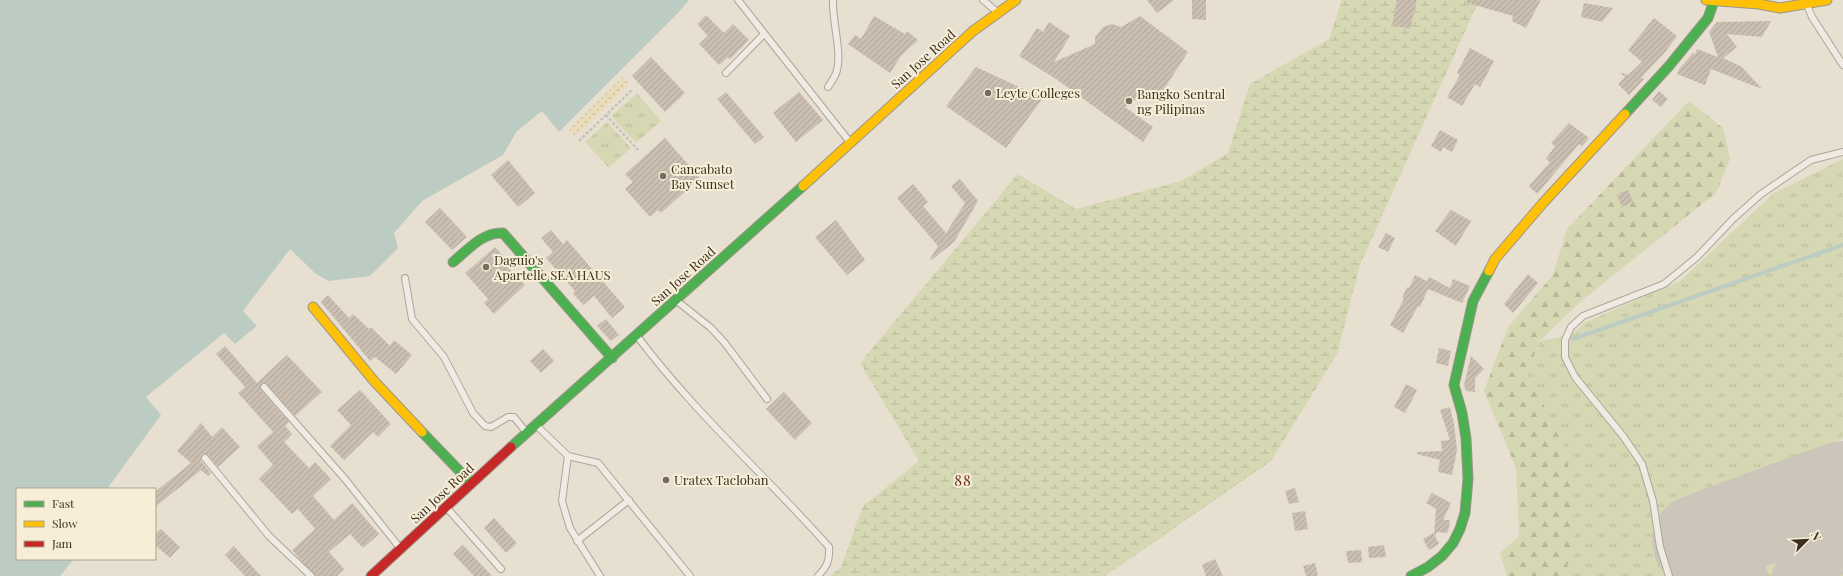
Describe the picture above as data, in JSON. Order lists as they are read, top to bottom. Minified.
{"streets":{"street":["San Jose Road"]},"districts":["88"],"places":["Leyte Colleges","Bangko Sentral ng Pilipinas","Cancabato Bay Sunset","Daguio's Apartelle SEA HAUS","Uratex Tacloban"],"legend":["Fast","Slow","Jam"],"north":"top right"}
